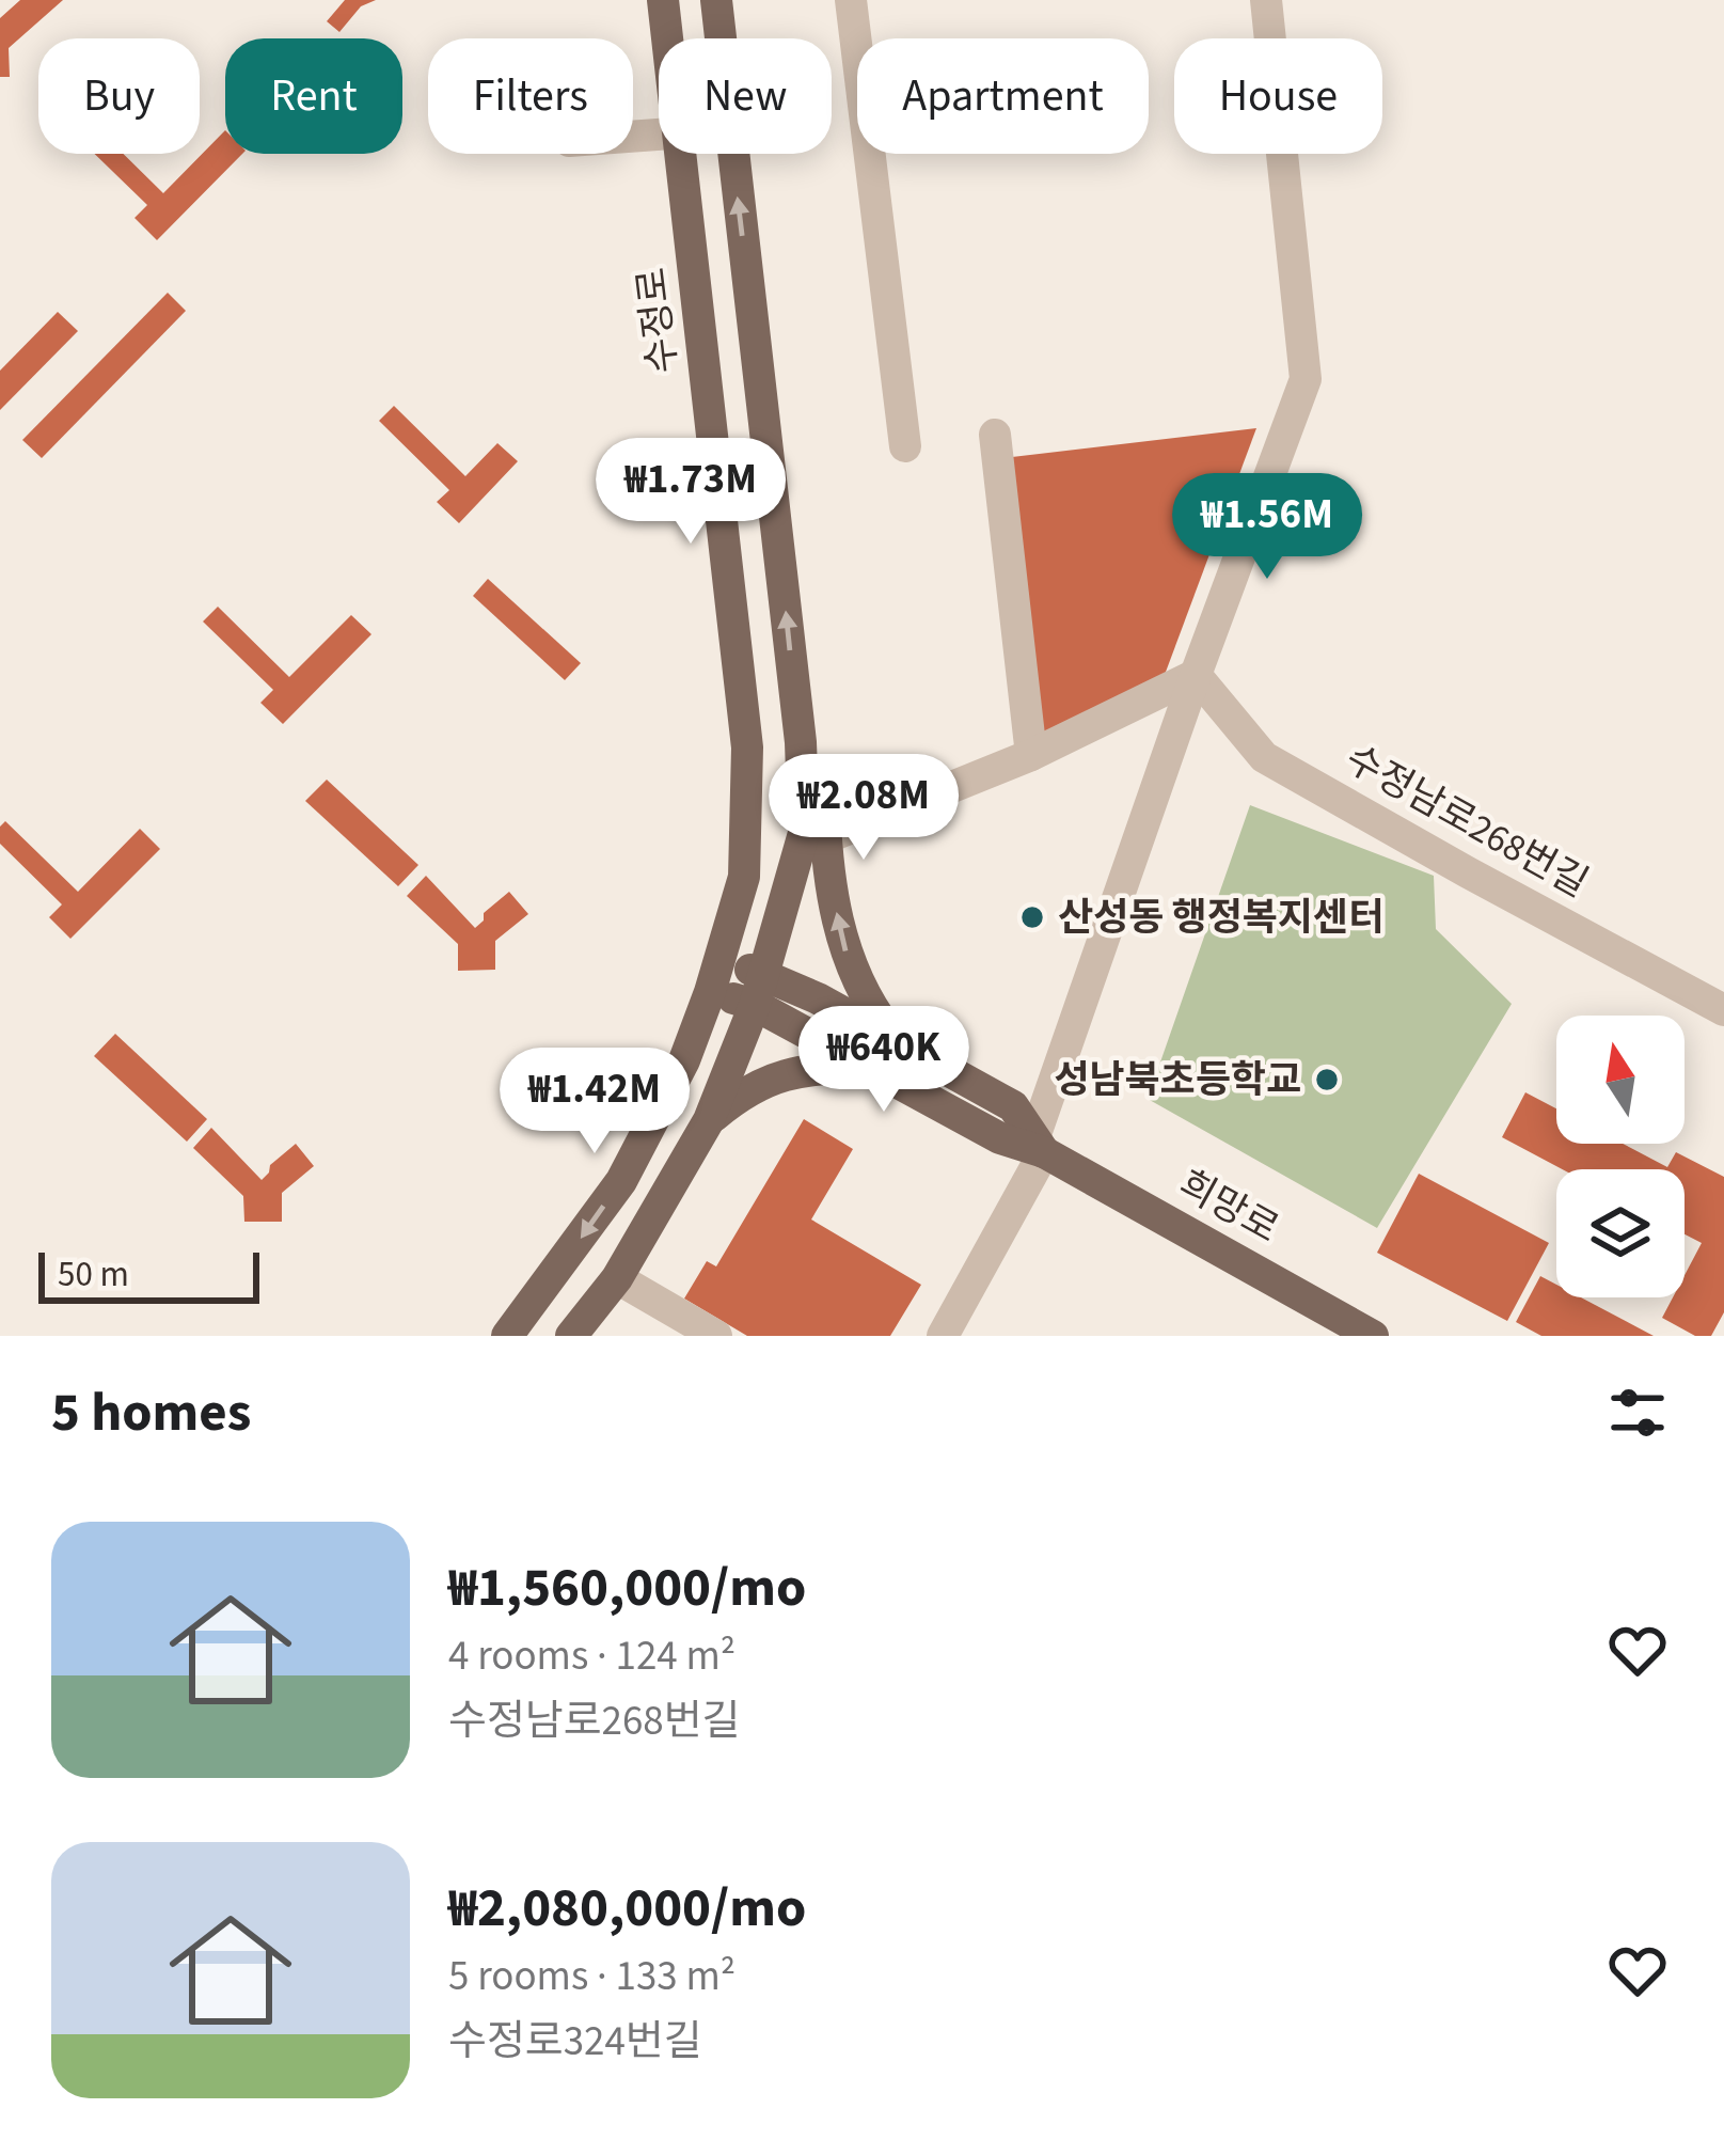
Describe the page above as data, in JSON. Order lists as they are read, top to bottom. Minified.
{"streets":{"main road":["수정로","희망로"],"street":["수정남로268번길"]},"crossings":[["수정로","희망로"]],"places":["산성동 행정복지센터","성남북초등학교"],"scale_bar":"50 m","north":"top","page":{"chip":["Buy","Rent","Filters","New","Apartment","House"],"price":["₩1.73M","₩1.56M","₩2.08M","₩640K","₩1.42M"],"scale":"50 m","heading":"5 homes","list":[{"name":"₩1,560,000/mo","note":"4 rooms · 124 m² · 수정남로268번길"},{"name":"₩2,080,000/mo","note":"5 rooms · 133 m² · 수정로324번길"}]}}
